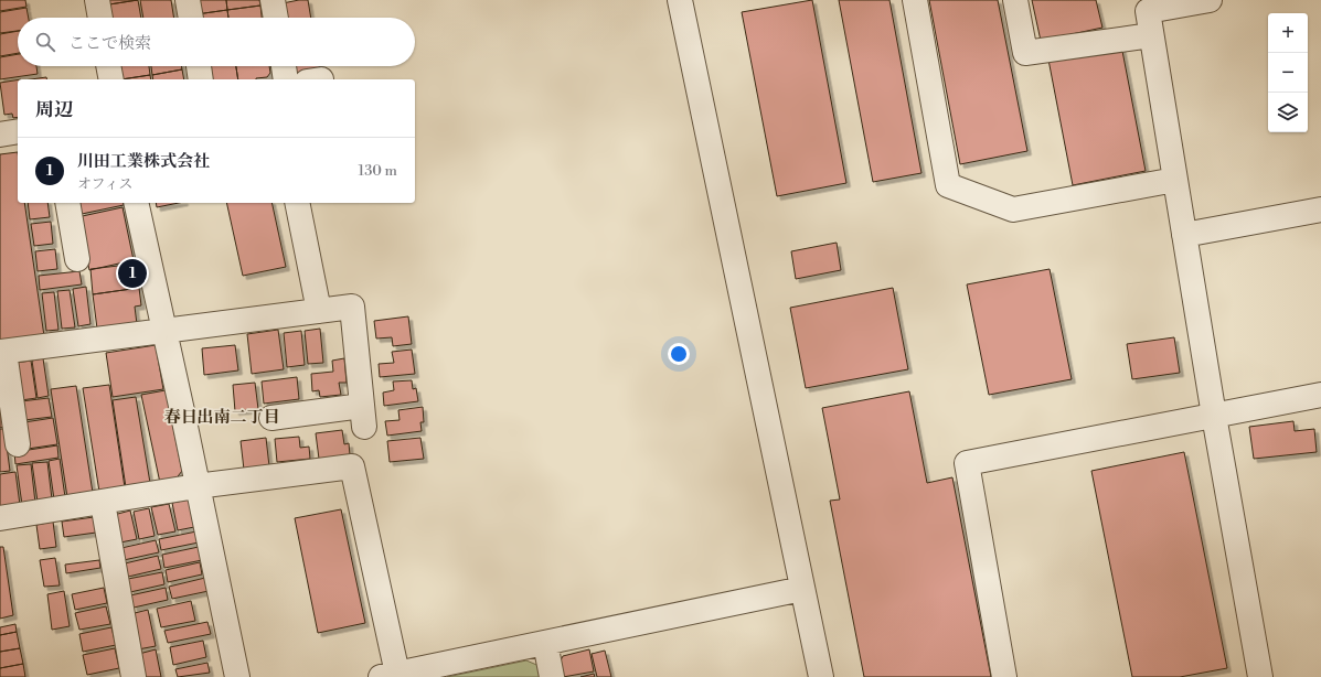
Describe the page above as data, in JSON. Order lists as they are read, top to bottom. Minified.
{"districts":["春日出南二丁目"],"page":{"map_buttons":["+","−"],"search":"ここで検索","heading":"周辺","list":[{"mark":"1","name":"川田工業株式会社","note":"オフィス","value":"130 m"}],"pins":"1"}}
